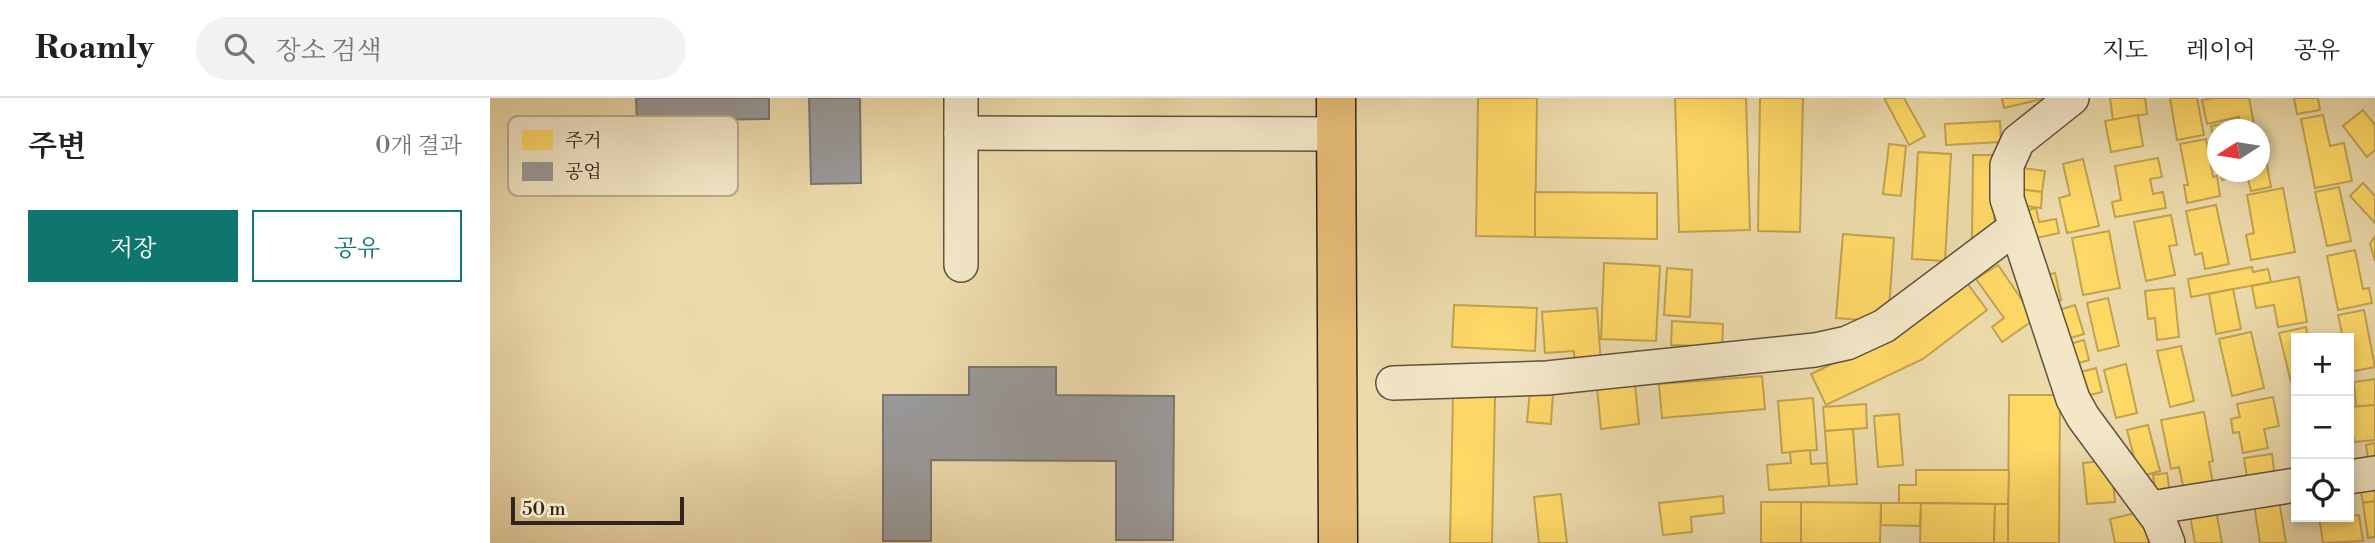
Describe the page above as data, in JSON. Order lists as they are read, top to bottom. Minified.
{"legend":["주거","공업"],"scale_bar":"50 m","north":"left","page":{"header":"Roamly","search":"장소 검색","nav":["지도","레이어","공유"],"heading":["주변","0개 결과"],"buttons":["저장","공유"],"map_buttons":["+","−"],"scale":"50 m"}}
